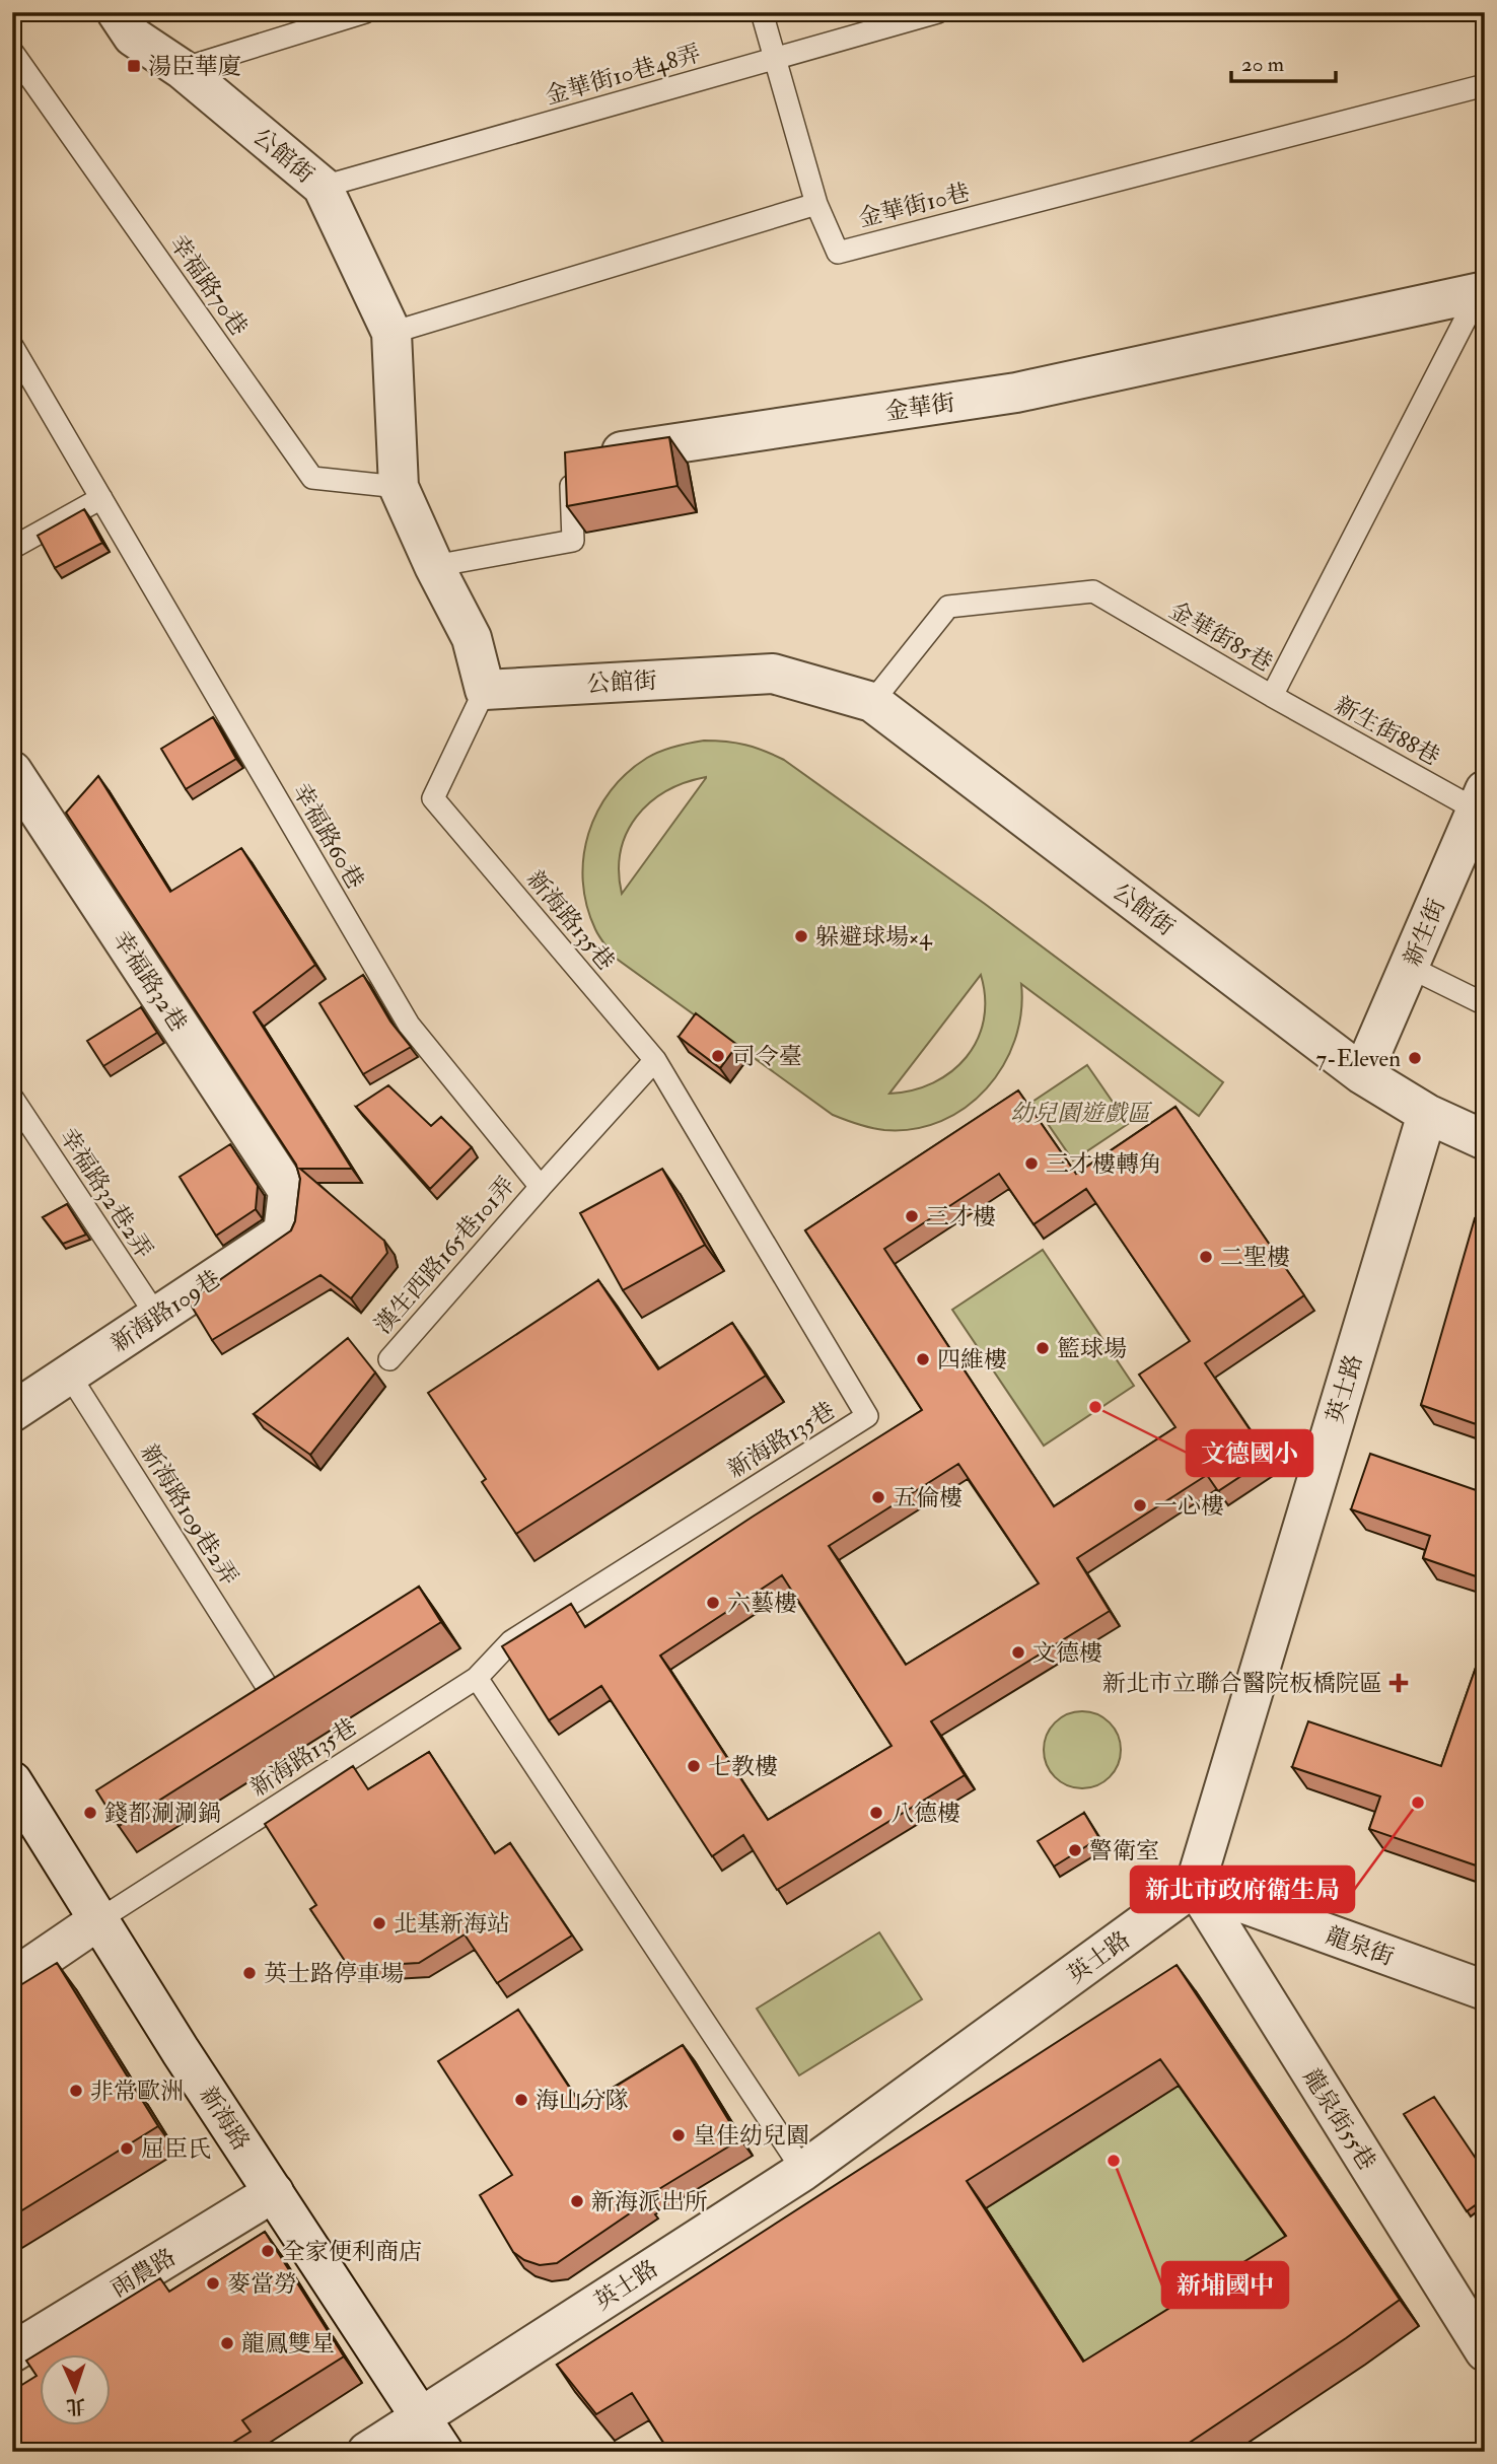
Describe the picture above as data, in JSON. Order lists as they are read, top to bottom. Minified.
{"streets":{"street":["公館街","金華街","新生街","幸福路32巷","新海路109巷","英士路","龍泉街","新海路","龍泉街55巷","雨農路"],"lane":["金華街10巷48弄","金華街10巷","幸福路70巷","金華街85巷","新生街88巷","幸福路60巷","新海路135巷","幸福路32巷2弄","漢生西路165巷101弄","新海路109巷2弄"]},"crossings":[["金華街10巷48弄","公館街"],["公館街","幸福路70巷"],["公館街","金華街"],["公館街","金華街85巷"],["公館街","新海路135巷"],["公館街","新生街"],["公館街","英士路"],["金華街","金華街85巷"],["金華街85巷","新生街88巷"],["新生街88巷","新生街"],["幸福路60巷","漢生西路165巷101弄"],["新海路135巷","新海路"],["幸福路32巷","新海路109巷"],["幸福路32巷2弄","新海路109巷"],["新海路109巷","新海路109巷2弄"],["英士路","龍泉街"],["英士路","新海路"],["英士路","龍泉街55巷"],["龍泉街","龍泉街55巷"],["新海路","雨農路"]],"parks":["幼兒園遊戲區"],"places":{"transit":["湯臣華廈"],"other":["躲避球場×4","司令臺","7-Eleven","三才樓轉角","三才樓","二聖樓","籃球場","四維樓","文德國小","五倫樓","一心樓","六藝樓","文德樓","七教樓","新北市政府衛生局","錢都涮涮鍋","八德樓","警衛室","北基新海站","英士路停車場","非常歐洲","海山分隊","皇佳幼兒園","屈臣氏","新埔國中","新海派出所","全家便利商店","麥當勞","龍鳳雙星"],"health":["新北市立聯合醫院板橋院區"]},"scale_bar":"20 m","north":"bottom"}
